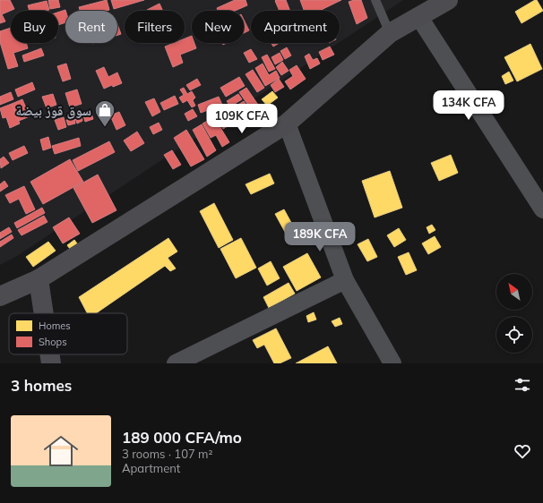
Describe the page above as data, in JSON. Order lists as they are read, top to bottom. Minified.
{"places":{"shop":["سوق قوز بيضة"]},"legend":["Homes","Shops"],"north":"top left","page":{"chip":["Buy","Rent","Filters","New","Apartment"],"price":["134K CFA","109K CFA","189K CFA"],"heading":"3 homes","list":[{"name":"189 000 CFA/mo","note":"3 rooms · 107 m² · Apartment"}]}}
